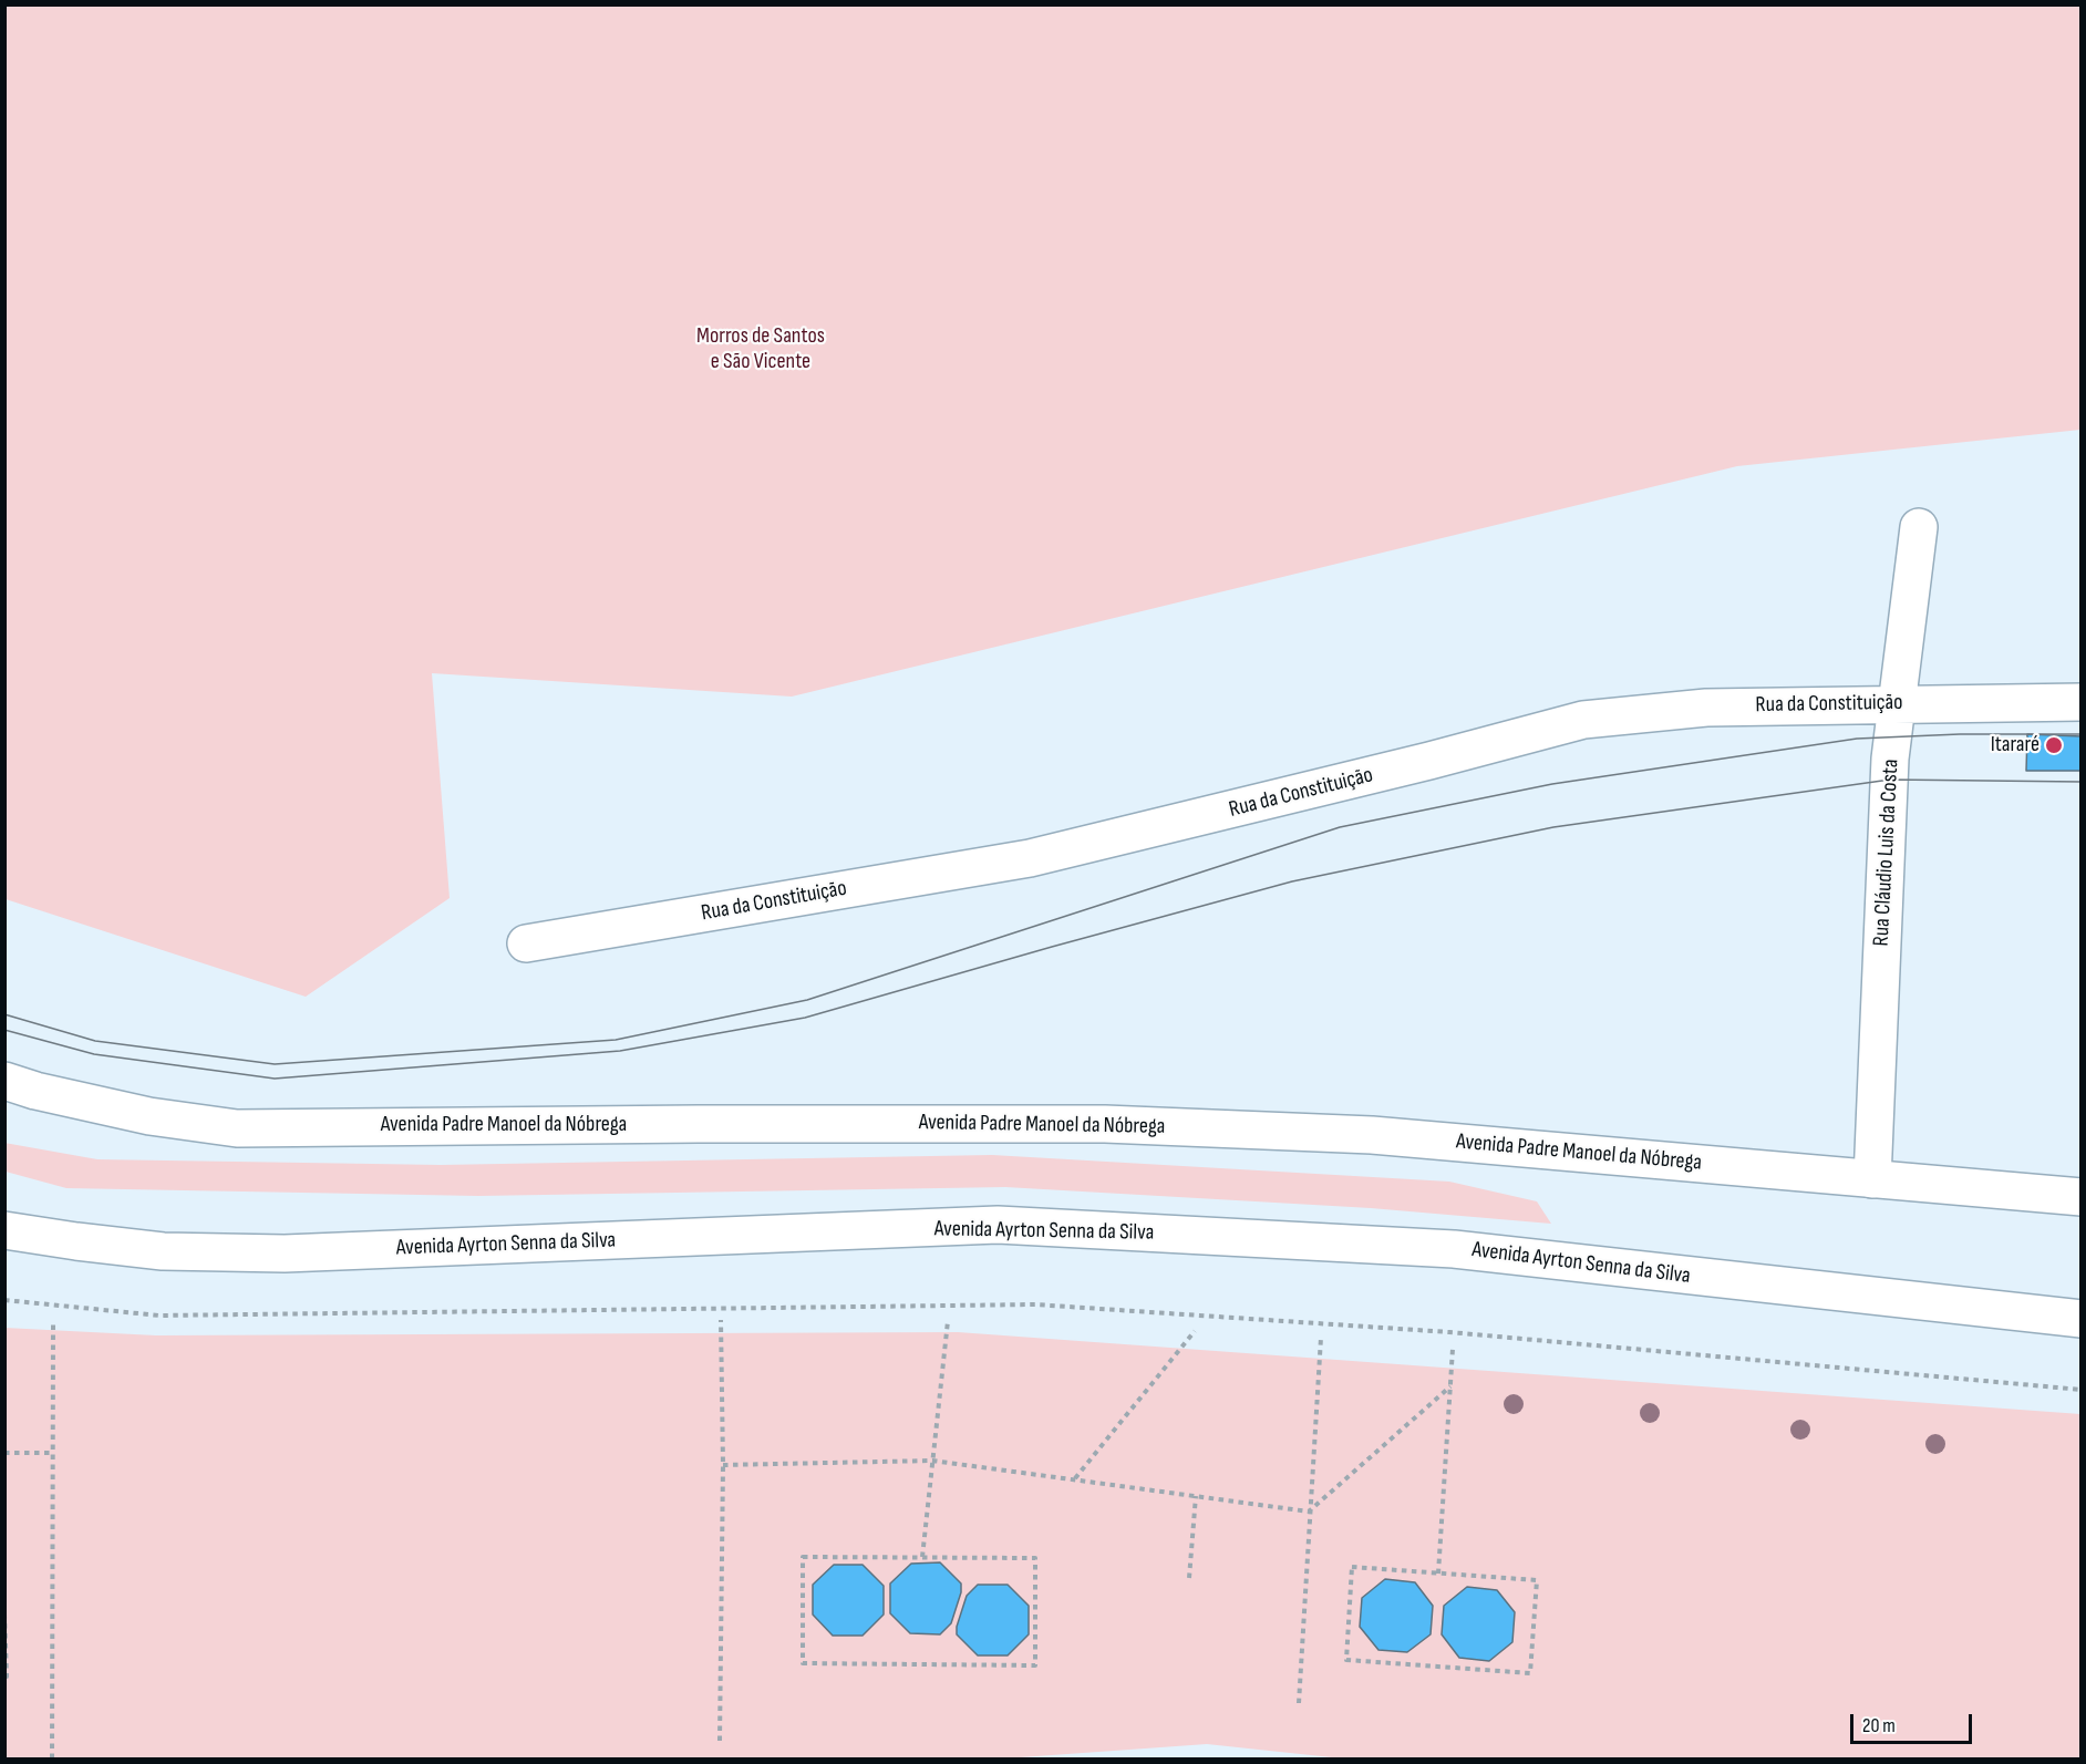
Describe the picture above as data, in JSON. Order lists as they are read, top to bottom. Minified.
{"streets":{"main road":["Rua da Constituição","Rua Cláudio Luis da Costa","Avenida Padre Manoel da Nóbrega","Avenida Ayrton Senna da Silva"]},"crossings":[["Rua da Constituição","Rua Cláudio Luis da Costa"],["Rua Cláudio Luis da Costa","Avenida Padre Manoel da Nóbrega"]],"parks":["Morros de Santos e São Vicente"],"places":["Itararé"],"scale_bar":"20 m"}
